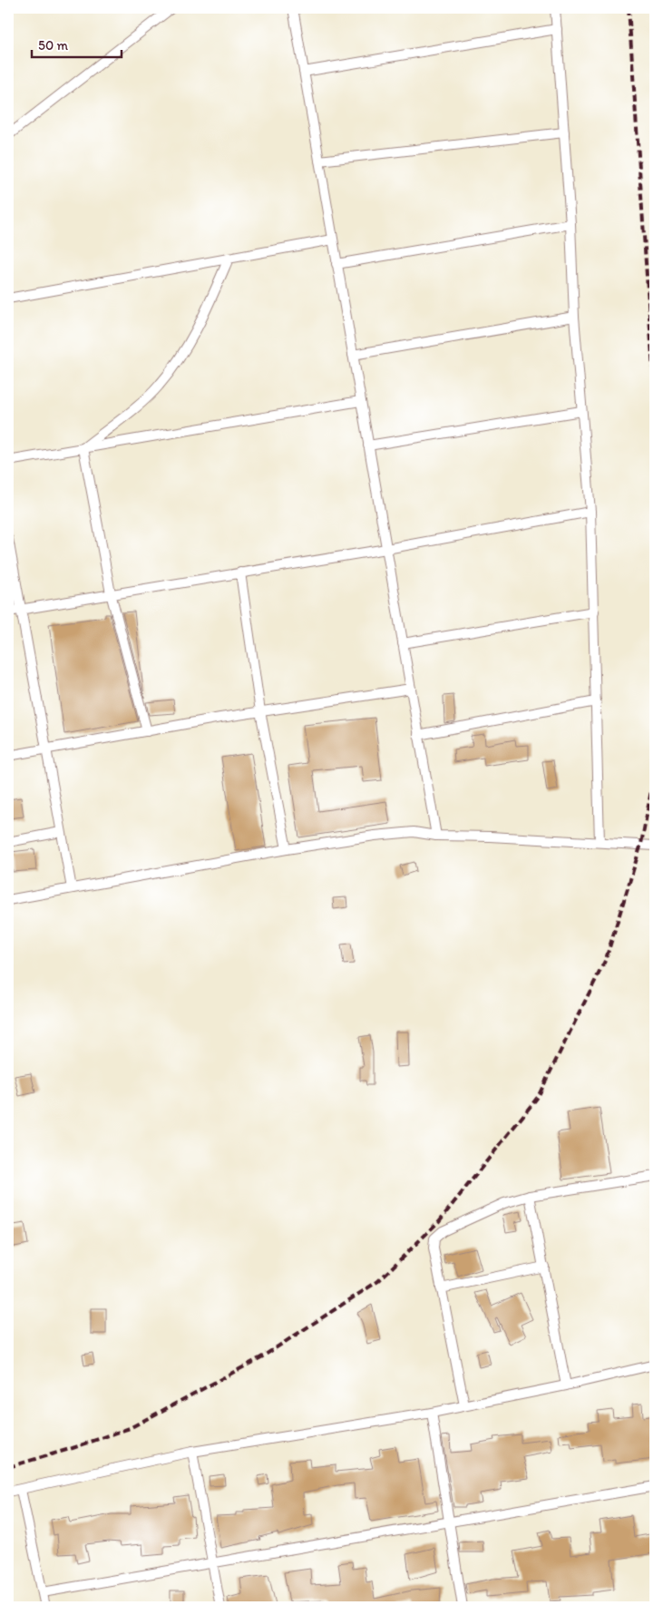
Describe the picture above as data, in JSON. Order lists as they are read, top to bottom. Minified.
{"scale_bar":"50 m"}
